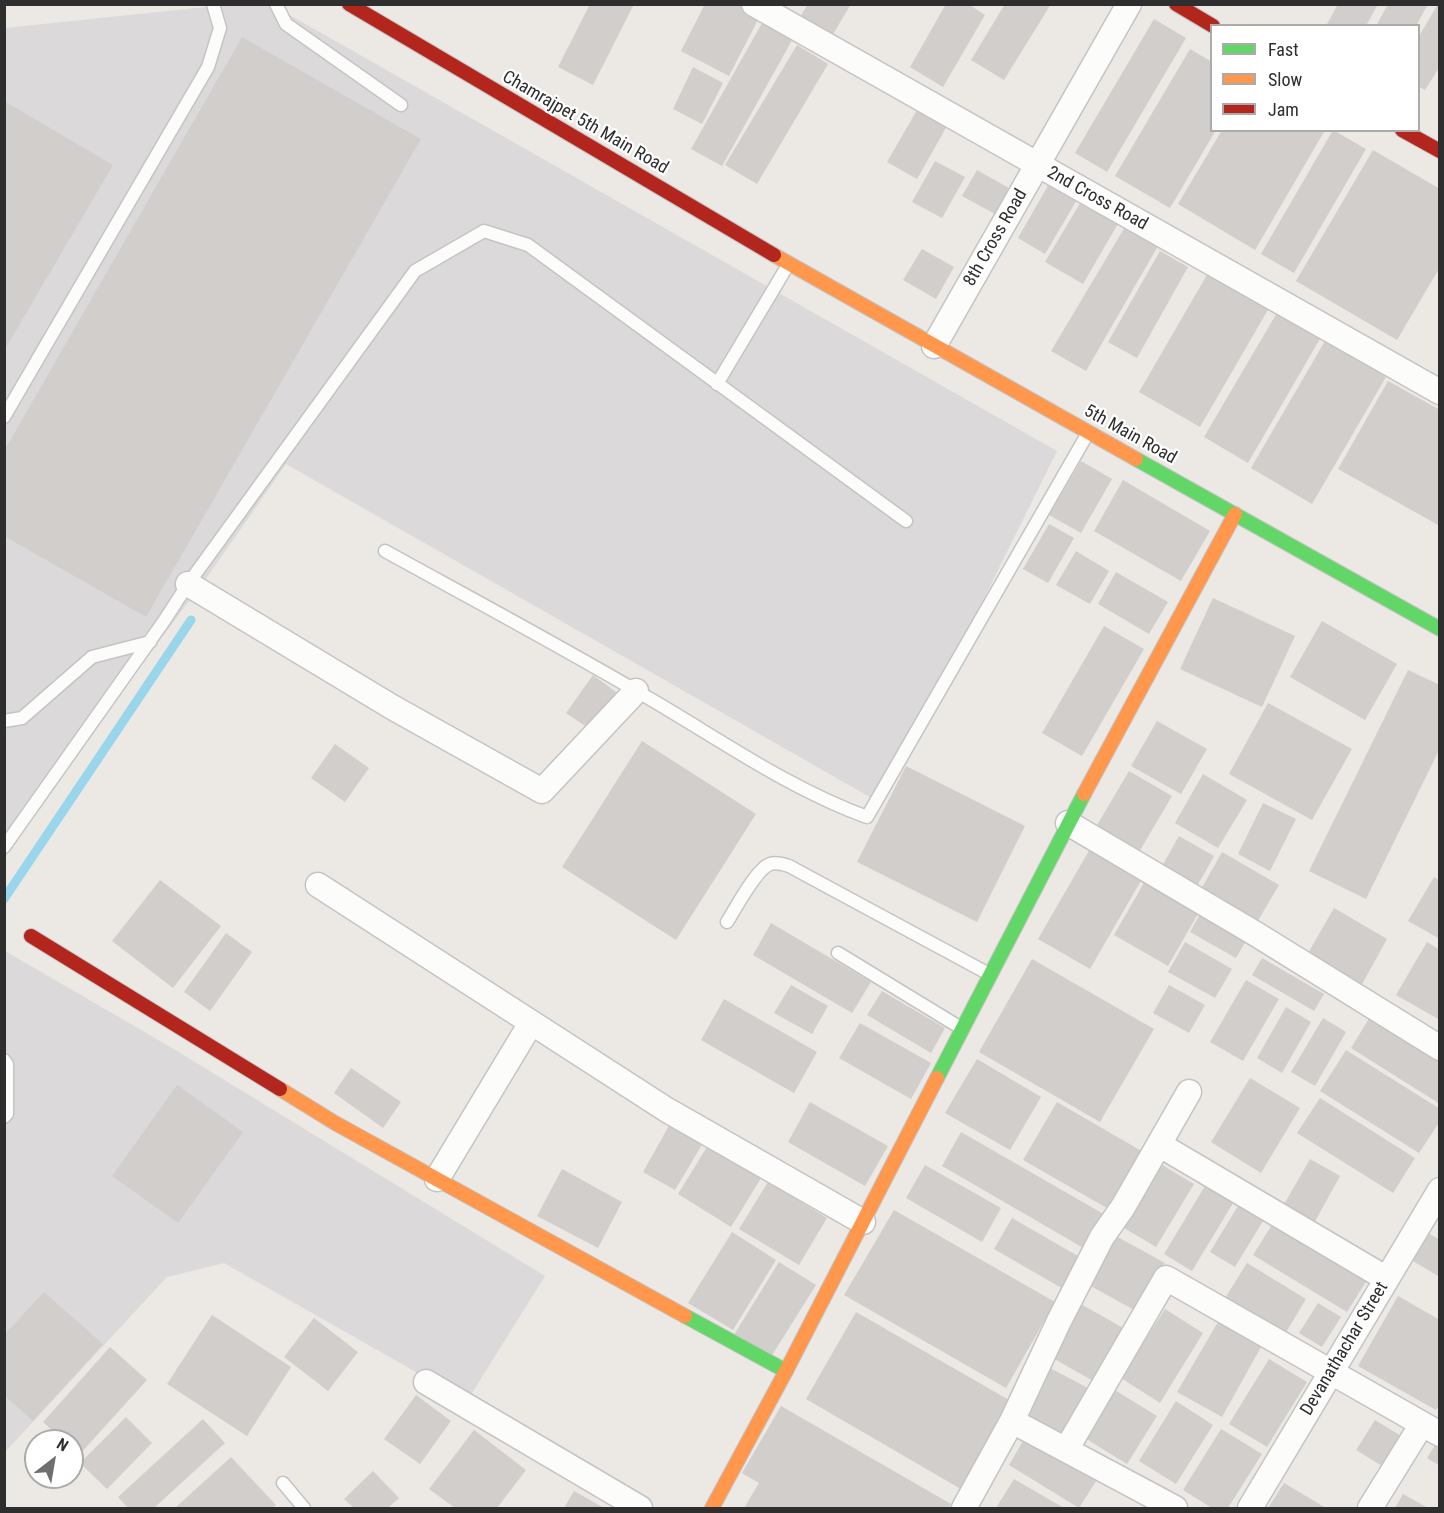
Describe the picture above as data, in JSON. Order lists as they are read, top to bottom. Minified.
{"streets":{"street":["Chamrajpet 5th Main Road","2nd Cross Road","8th Cross Road","5th Main Road","Devanathachar Street"]},"crossings":[["Chamrajpet 5th Main Road","5th Main Road"],["2nd Cross Road","8th Cross Road"],["8th Cross Road","5th Main Road"]],"legend":["Fast","Slow","Jam"],"north":"top right"}
